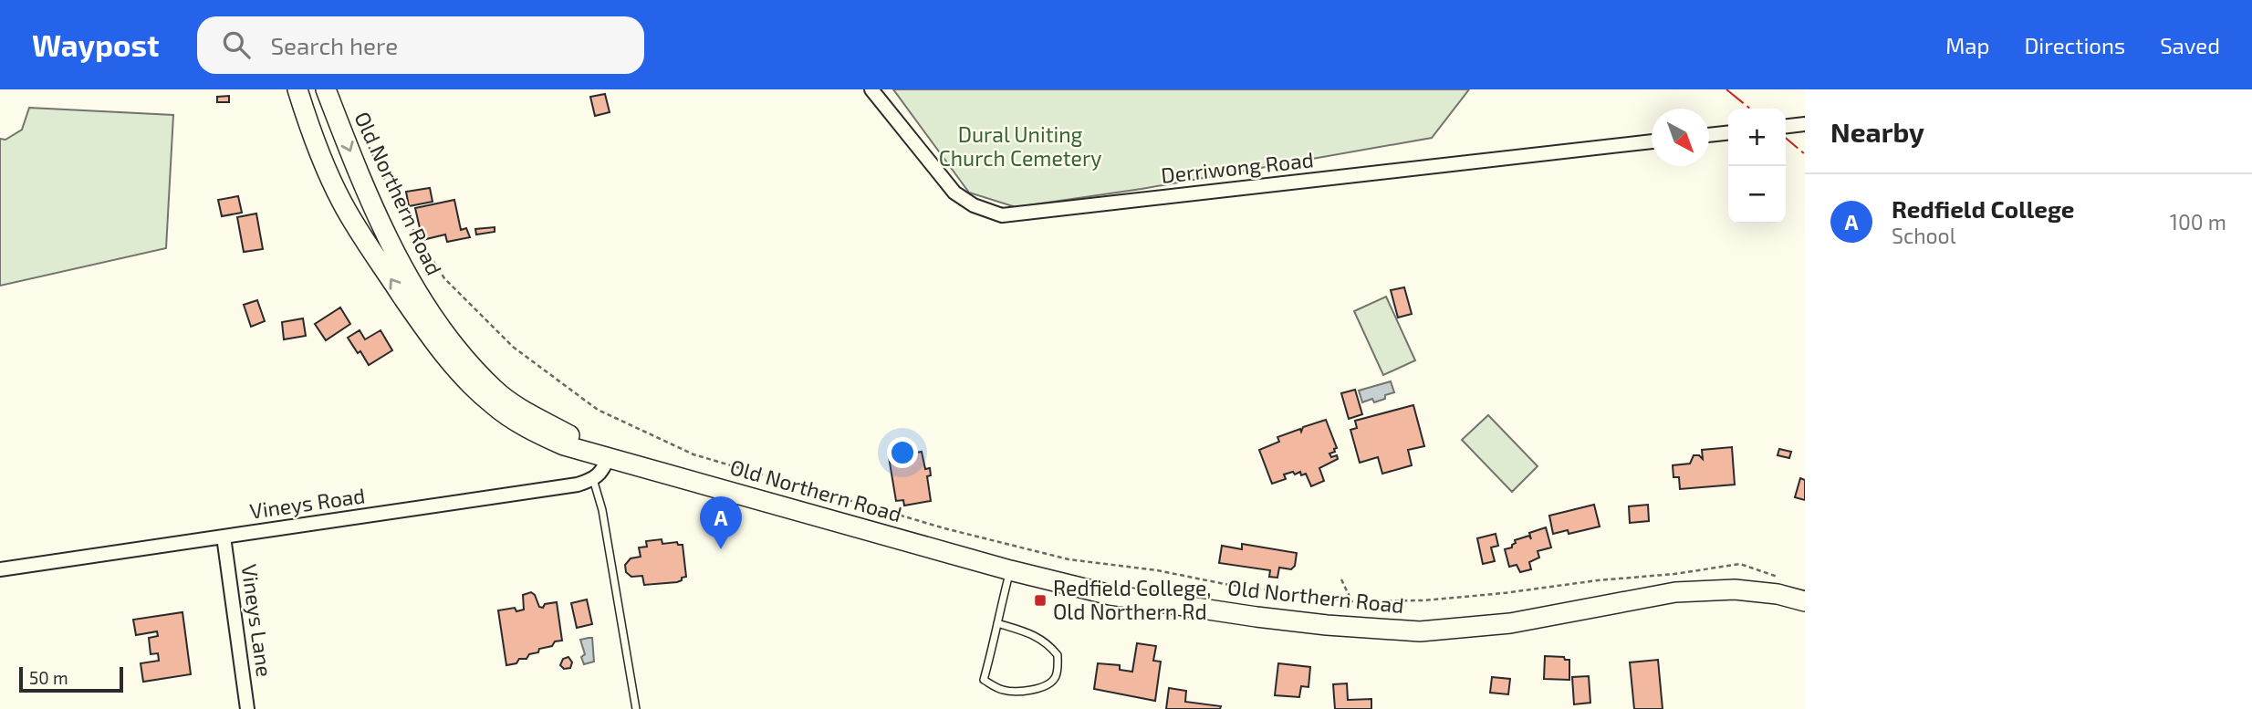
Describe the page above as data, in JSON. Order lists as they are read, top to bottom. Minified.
{"streets":{"main road":["Old Northern Road"],"street":["Derriwong Road","Vineys Road","Vineys Lane"]},"crossings":[["Vineys Road","Vineys Lane"]],"parks":["Dural Uniting Church Cemetery"],"places":{"transit":["Redfield College, Old Northern Rd"]},"scale_bar":"50 m","north":"bottom right","page":{"header":"Waypost","search":"Search here","nav":["Map","Directions","Saved"],"heading":"Nearby","map_buttons":["+","−"],"list":[{"mark":"A","name":"Redfield College","note":"School","value":"100 m"}],"pins":"A","scale":"50 m"}}
